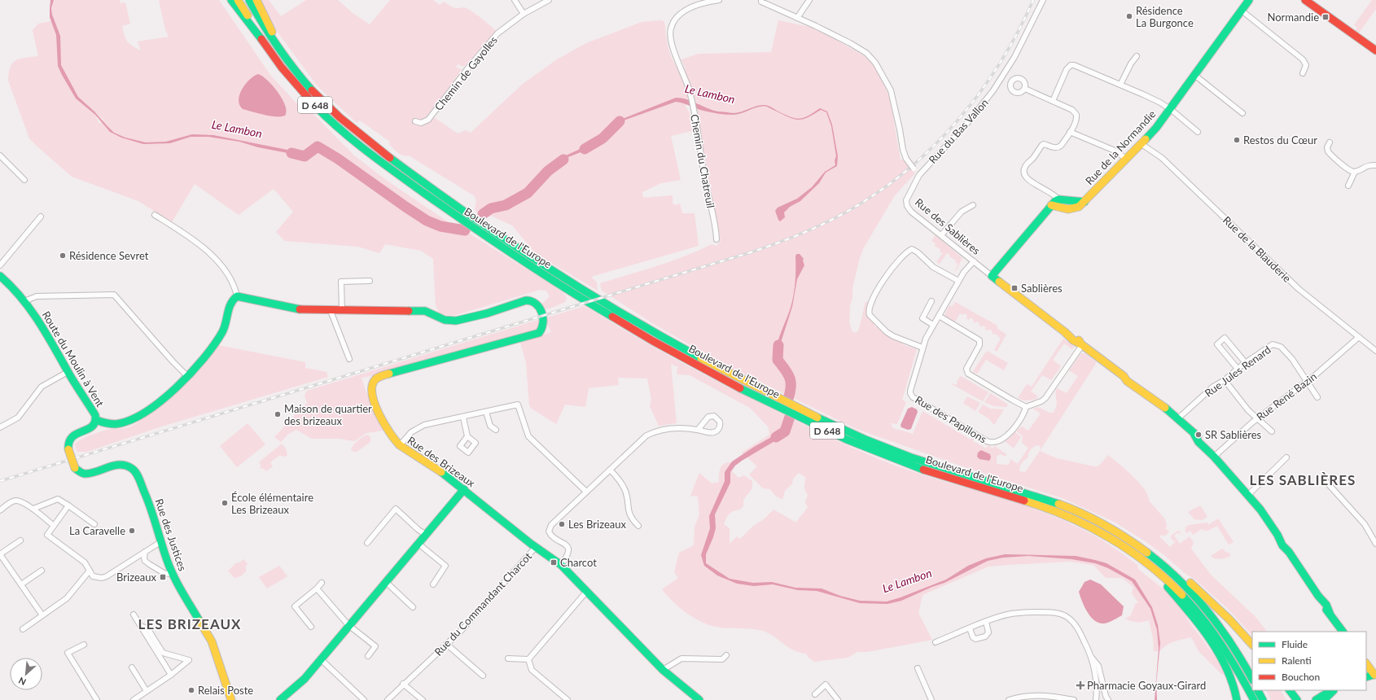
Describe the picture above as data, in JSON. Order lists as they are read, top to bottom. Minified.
{"streets":{"main road":["D 648","Rue de la Normandie","Rue des Sablières","Boulevard de l'Europe","Route du Moulin à Vent","Rue des Brizeaux","Rue des Justices"],"street":["Chemin de Gayolles","Rue du Bas Vallon","Chemin du Chatreuil","Rue de la Blauderie","Rue Jules Renard","Rue René Bazin","Rue des Papillons","Rue du Commandant Charcot"]},"crossings":[["Rue du Bas Vallon","Rue des Sablières"],["Rue de la Normandie","Rue de la Blauderie"],["Rue des Sablières","Rue Jules Renard"],["Rue des Sablières","Rue René Bazin"],["Rue de la Blauderie","Rue René Bazin"],["Route du Moulin à Vent","Rue des Justices"],["Rue Jules Renard","Rue René Bazin"],["Rue des Brizeaux","Rue du Commandant Charcot"]],"districts":["LES SABLIÈRES","LES BRIZEAUX"],"water":["Le Lambon"],"places":{"other":["Résidence La Burgonce","Restos du Cœur","Résidence Sevret","Maison de quartier des brizeaux","SR Sablières","École élémentaire Les Brizeaux","Les Brizeaux","La Caravelle","Relais Poste"],"transit":["Normandie","Sablières","Charcot","Brizeaux"],"health":["Pharmacie Goyaux-Girard"]},"legend":["Fluide","Ralenti","Bouchon"],"north":"bottom left"}
